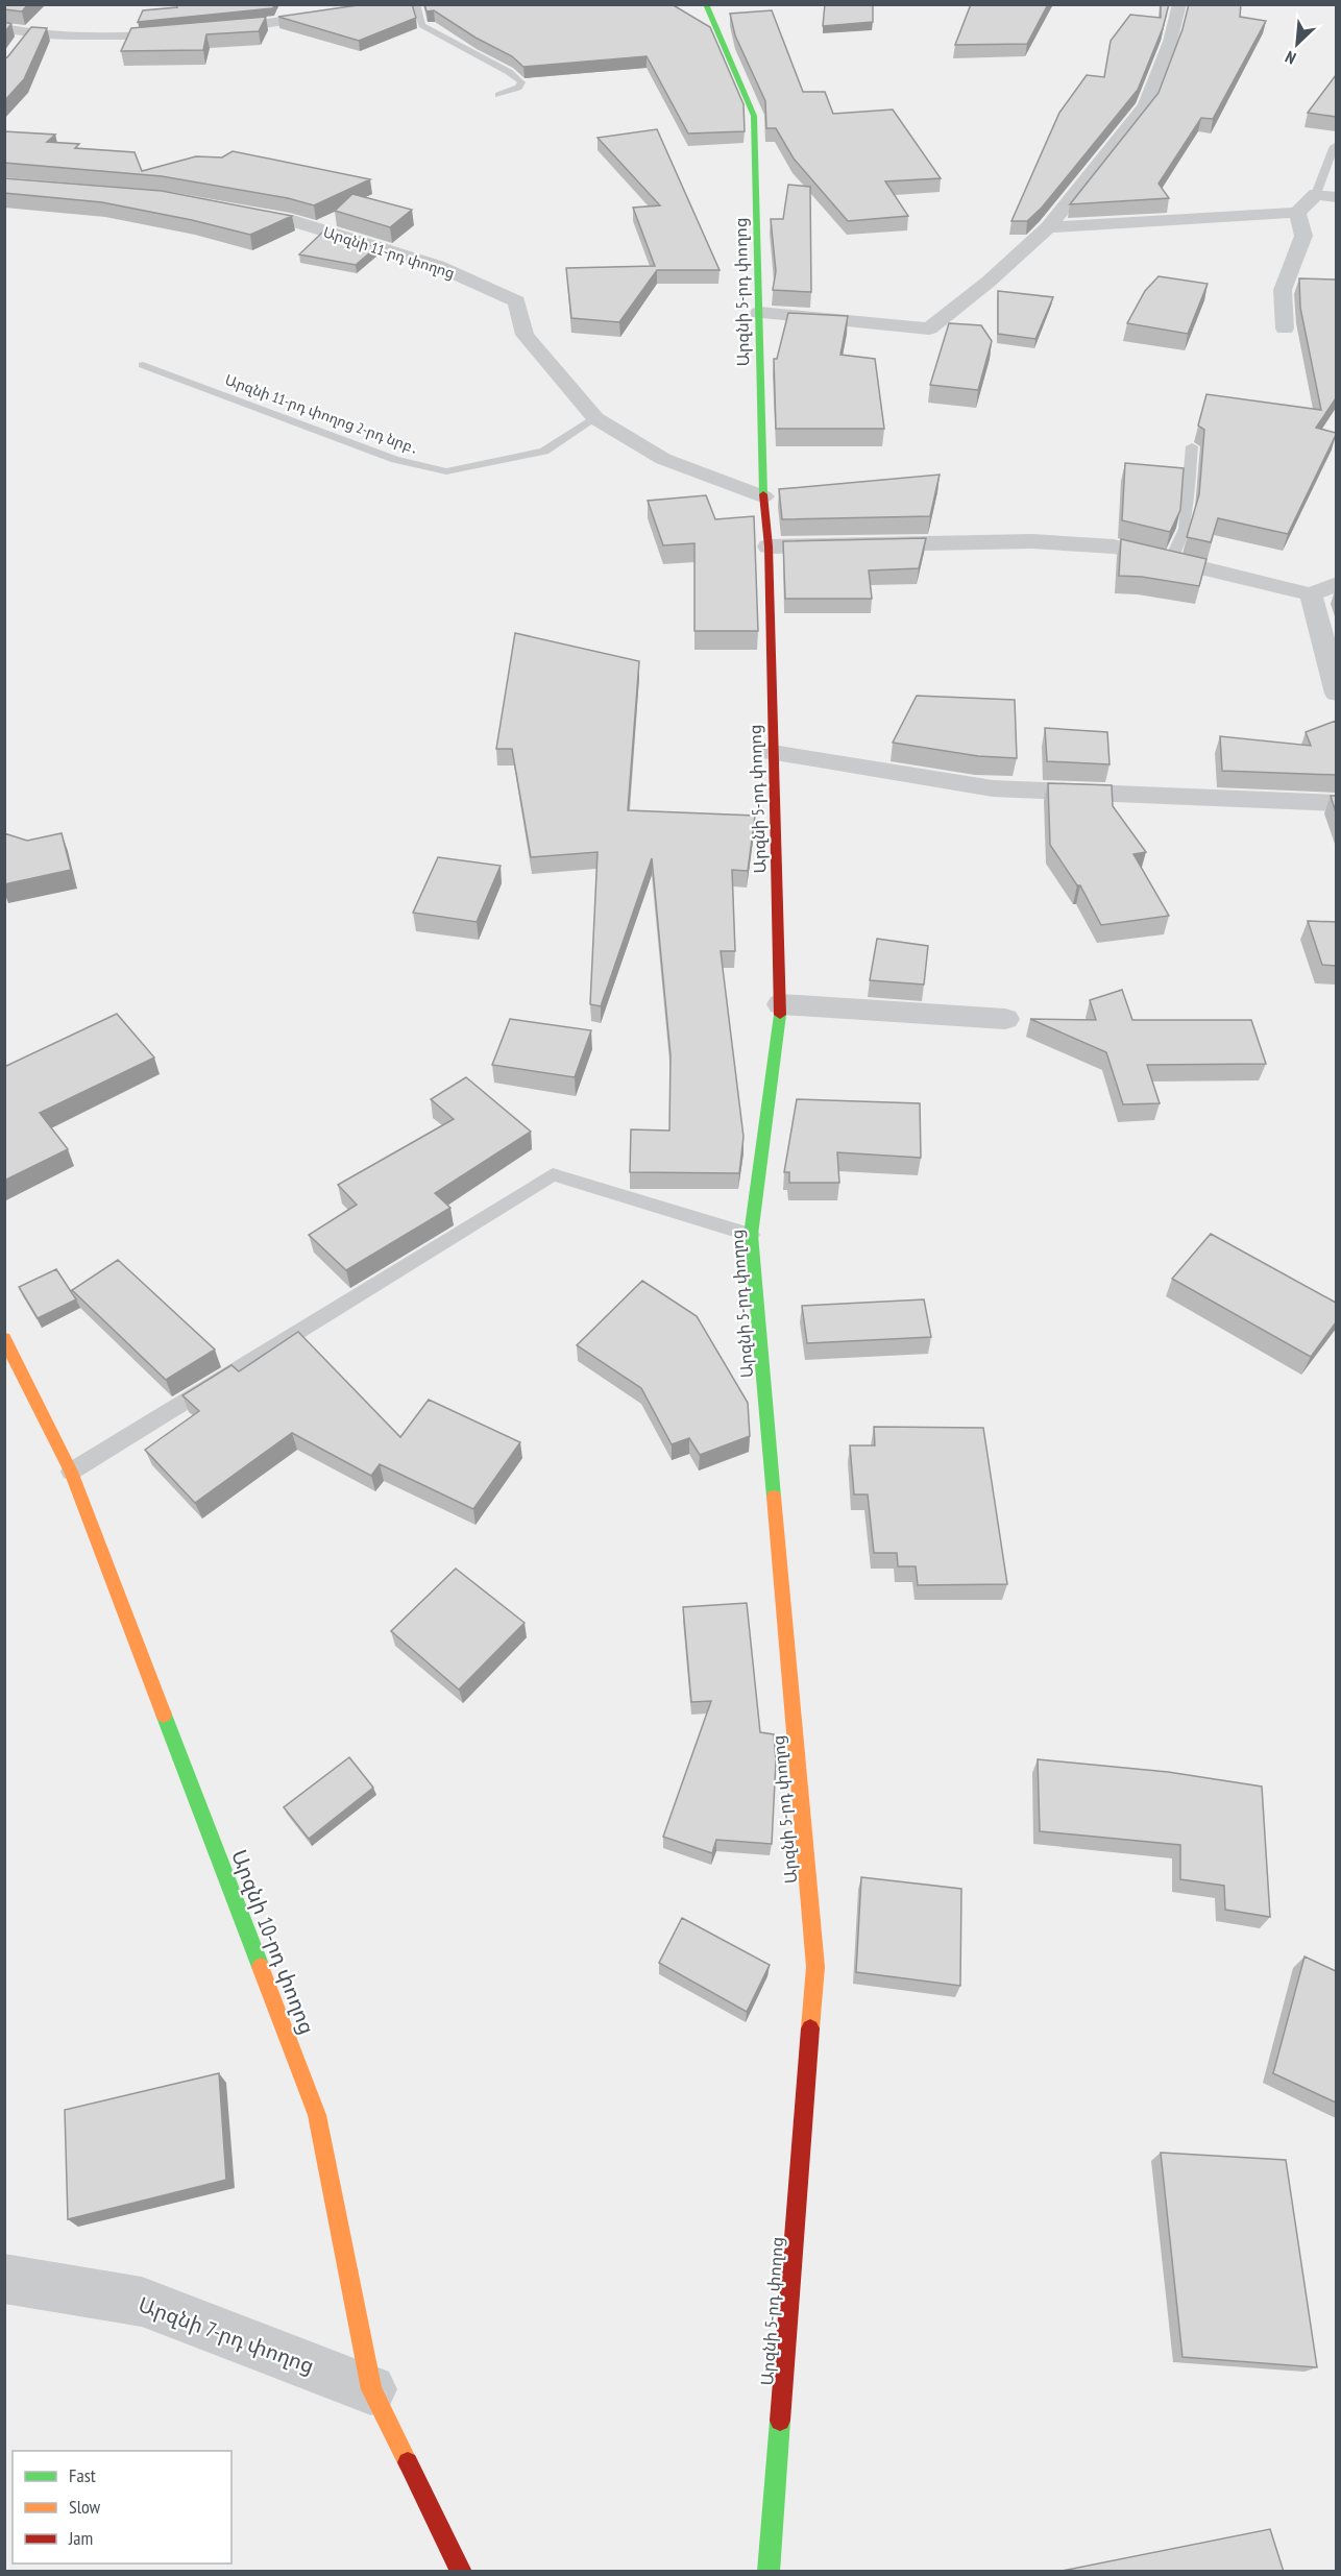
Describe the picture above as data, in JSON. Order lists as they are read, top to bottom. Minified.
{"streets":{"street":["Արզնի 11-րդ փողոց","Արզնի 5-րդ փողոց","Արզնի 10-րդ փողոց","Արզնի 7-րդ փողոց"],"lane":["Արզնի 11-րդ փողոց 2-րդ նրբ․"]},"crossings":[["Արզնի 11-րդ փողոց","Արզնի 5-րդ փողոց"],["Արզնի 11-րդ փողոց","Արզնի 11-րդ փողոց 2-րդ նրբ․"],["Արզնի 10-րդ փողոց","Արզնի 7-րդ փողոց"]],"legend":["Fast","Slow","Jam"],"north":"bottom left"}
